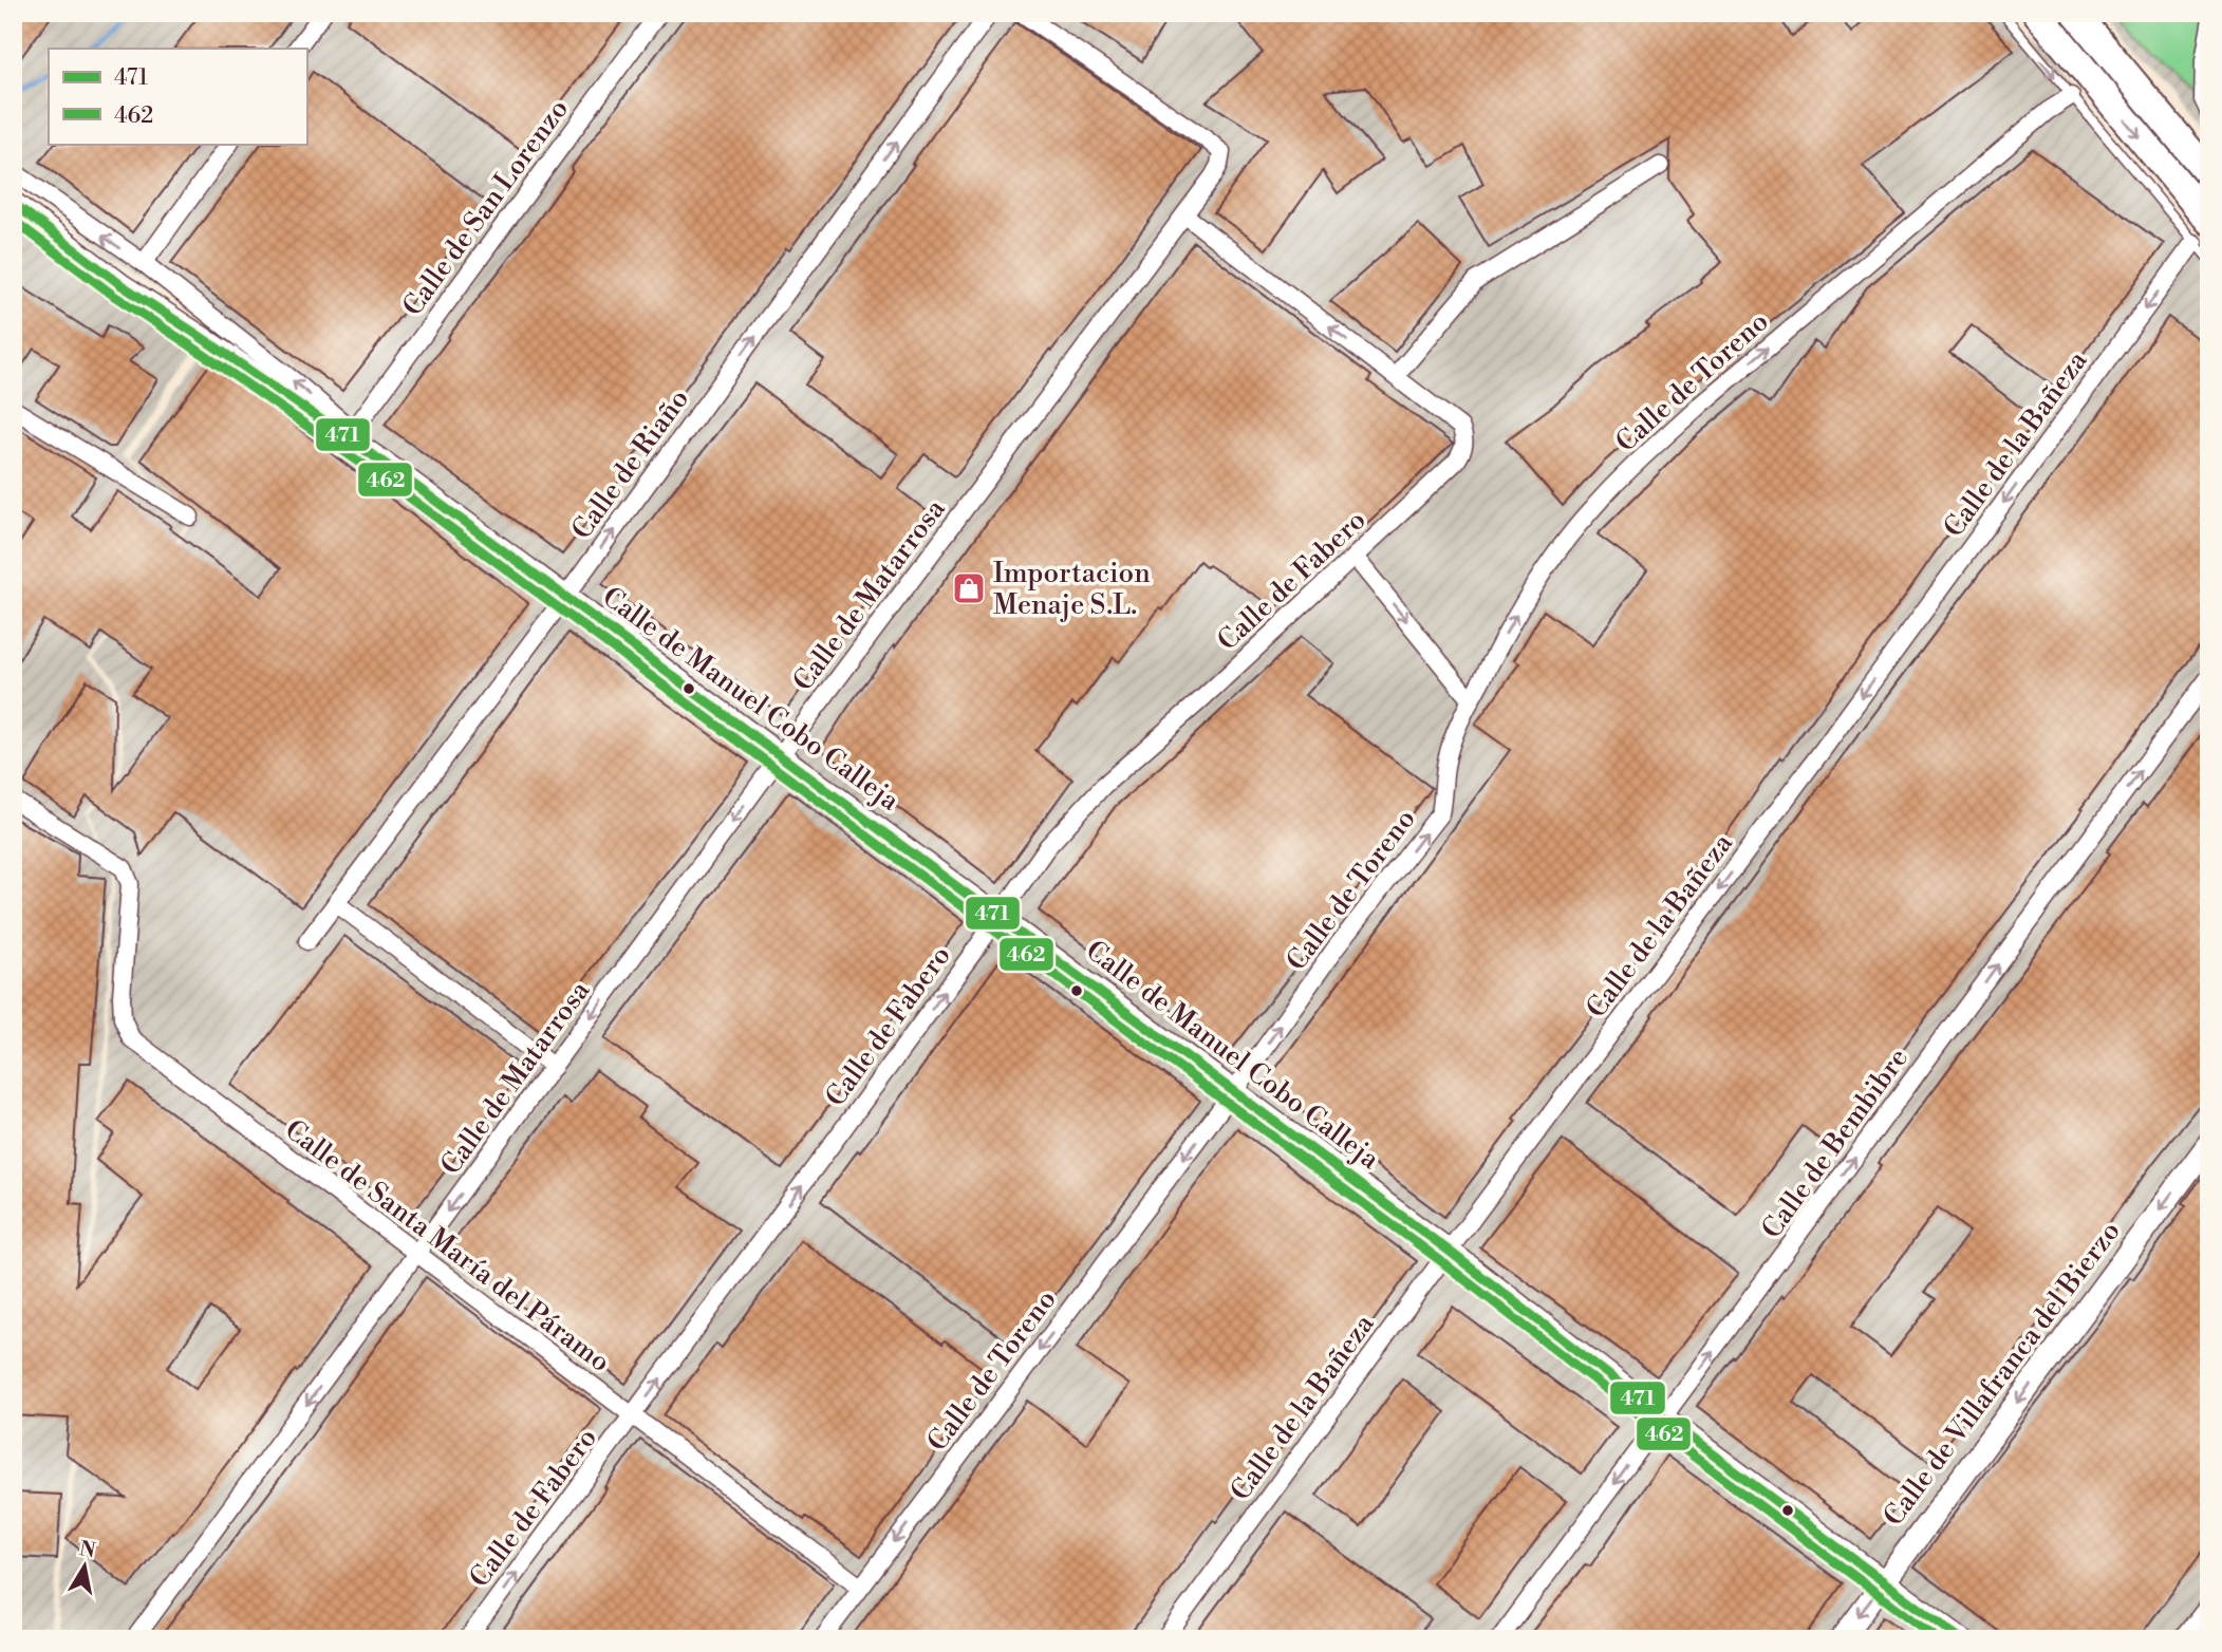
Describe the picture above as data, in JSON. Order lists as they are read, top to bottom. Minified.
{"streets":{"street":["Calle de San Lorenzo","Calle de Toreno","Calle de la Bañeza","Calle de Riaño","Calle de Fabero","Calle de Matarrosa","Calle de Manuel Cobo Calleja","Calle de Bembibre","Calle de Santa María del Páramo","Calle de Villafranca del Bierzo"]},"crossings":[["Calle de San Lorenzo","Calle de Manuel Cobo Calleja"],["Calle de Toreno","Calle de Manuel Cobo Calleja"],["Calle de Toreno","Calle de Santa María del Páramo"],["Calle de la Bañeza","Calle de Manuel Cobo Calleja"],["Calle de Riaño","Calle de Manuel Cobo Calleja"],["Calle de Fabero","Calle de Manuel Cobo Calleja"],["Calle de Fabero","Calle de Santa María del Páramo"],["Calle de Matarrosa","Calle de Manuel Cobo Calleja"],["Calle de Matarrosa","Calle de Santa María del Páramo"],["Calle de Manuel Cobo Calleja","Calle de Bembibre"],["Calle de Manuel Cobo Calleja","Calle de Villafranca del Bierzo"]],"one_way":["Calle de la Bañeza","Calle de Riaño","Calle de Fabero","Calle de Matarrosa","Calle de Villafranca del Bierzo"],"places":{"shop":["Importacion Menaje S.L."]},"lines":["transit line 471","transit line 462"],"legend":["471","462"],"north":"top"}
